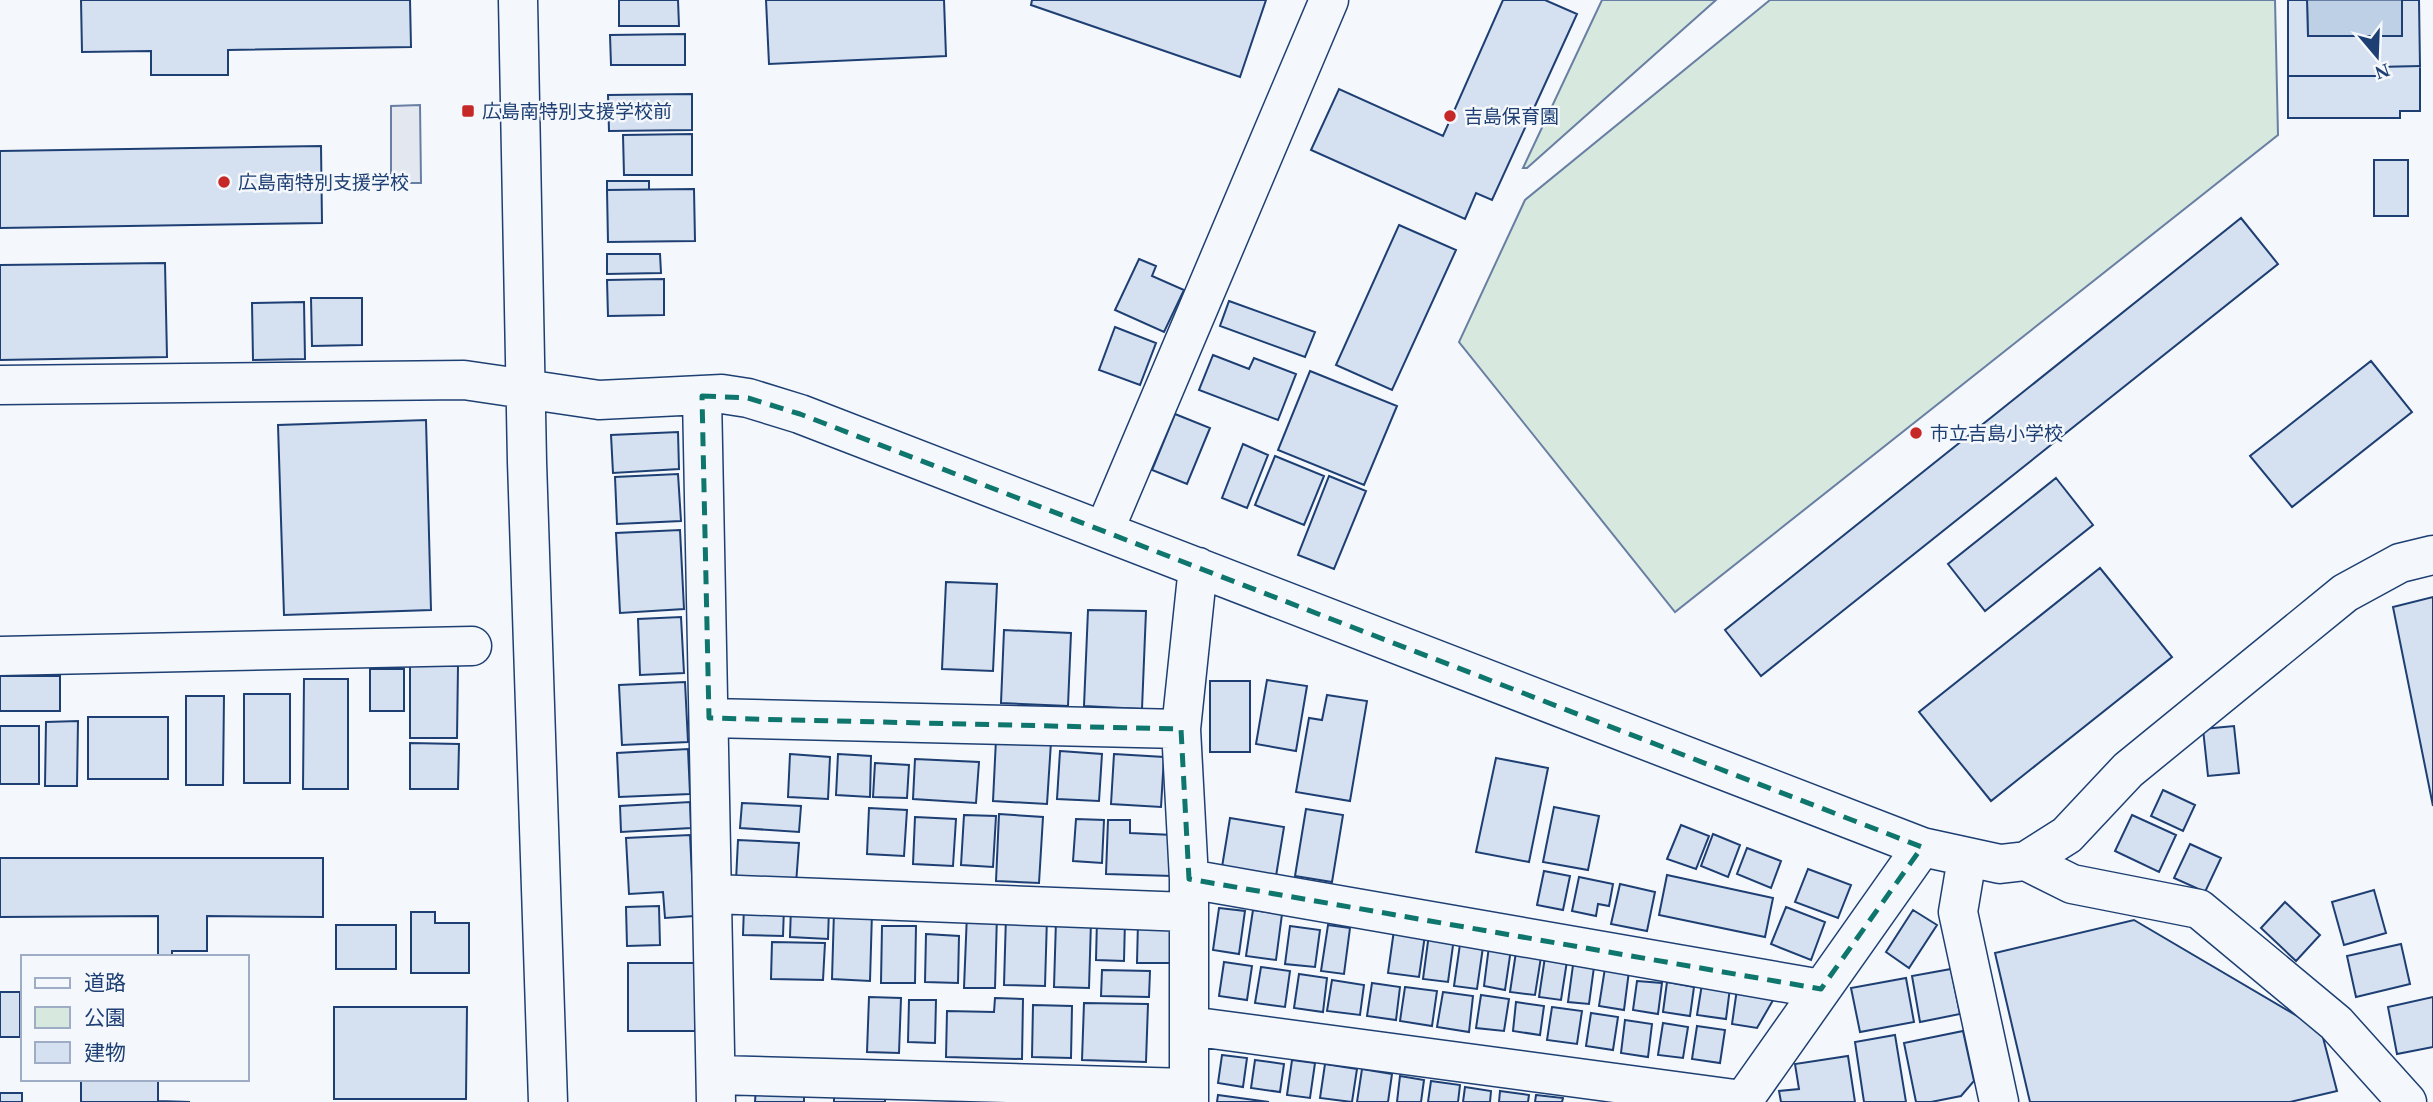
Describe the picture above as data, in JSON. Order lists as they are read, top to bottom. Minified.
{"places":{"transit":["広島南特別支援学校前"],"other":["吉島保育園","広島南特別支援学校","市立吉島小学校"]},"legend":["道路","公園","建物"],"north":"bottom"}
